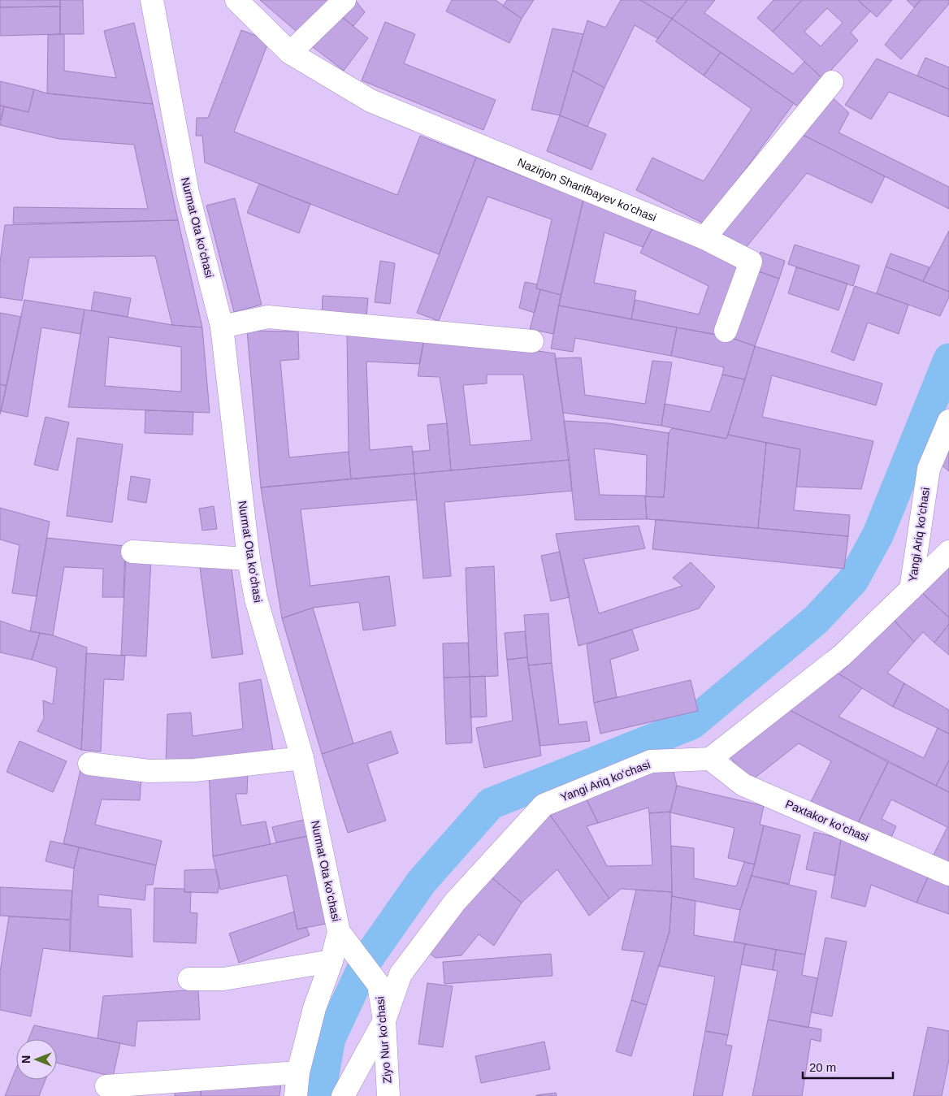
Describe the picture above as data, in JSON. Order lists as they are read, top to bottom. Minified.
{"streets":{"street":["Nazirjon Sharifbayev ko'chasi","Nurmat Ota koʻchasi","Yangi Ariq koʻchasi","Paxtakor koʻchasi","Ziyo Nur koʻchasi"]},"crossings":[["Nurmat Ota koʻchasi","Ziyo Nur koʻchasi"],["Yangi Ariq koʻchasi","Paxtakor koʻchasi"],["Yangi Ariq koʻchasi","Ziyo Nur koʻchasi"]],"scale_bar":"20 m","north":"left"}
